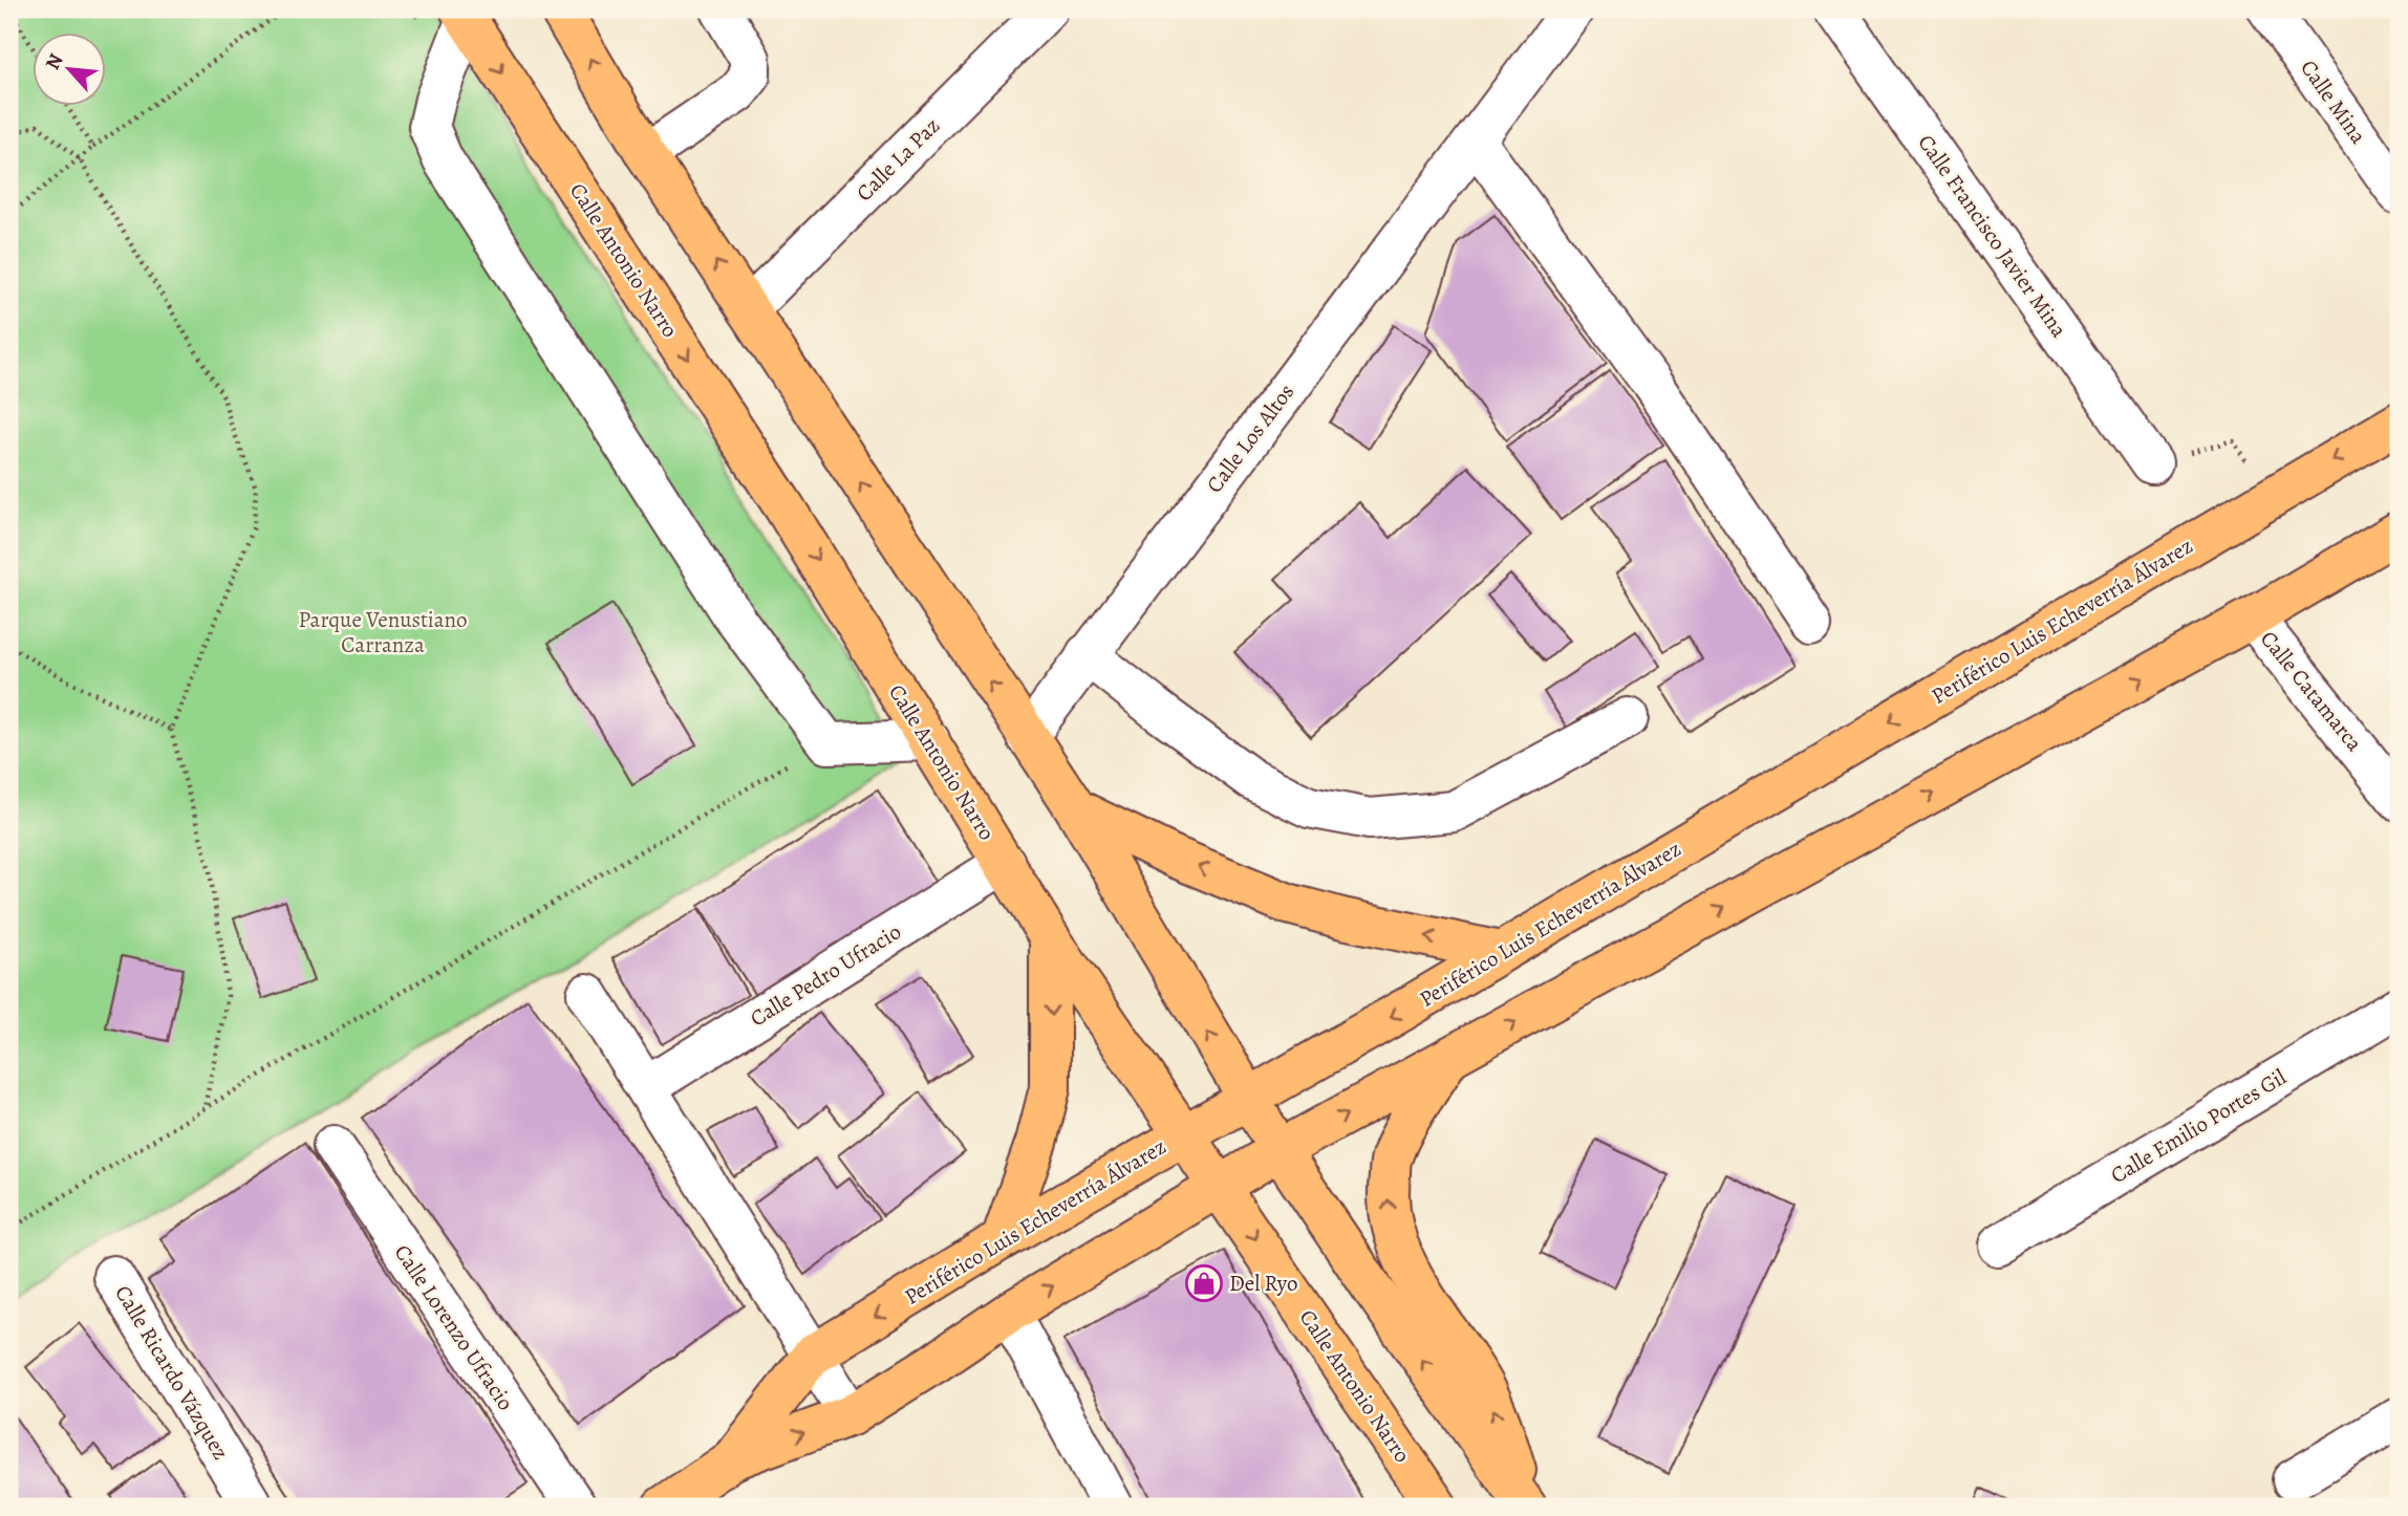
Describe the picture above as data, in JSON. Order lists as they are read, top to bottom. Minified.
{"streets":{"main road":["Calle Antonio Narro","Periférico Luis Echeverría Álvarez"],"street":["Calle Mina","Calle La Paz","Calle Francisco Javier Mina","Calle Los Altos","Calle Catamarca","Calle Pedro Ufracio","Calle Emilio Portes Gil","Calle Lorenzo Ufracio","Calle Ricardo Vázquez"]},"crossings":[["Calle Antonio Narro","Periférico Luis Echeverría Álvarez"],["Calle Antonio Narro","Calle Pedro Ufracio"],["Periférico Luis Echeverría Álvarez","Calle Catamarca"]],"parks":["Parque Venustiano Carranza"],"places":{"shop":["Del Ryo"]},"north":"top left"}
